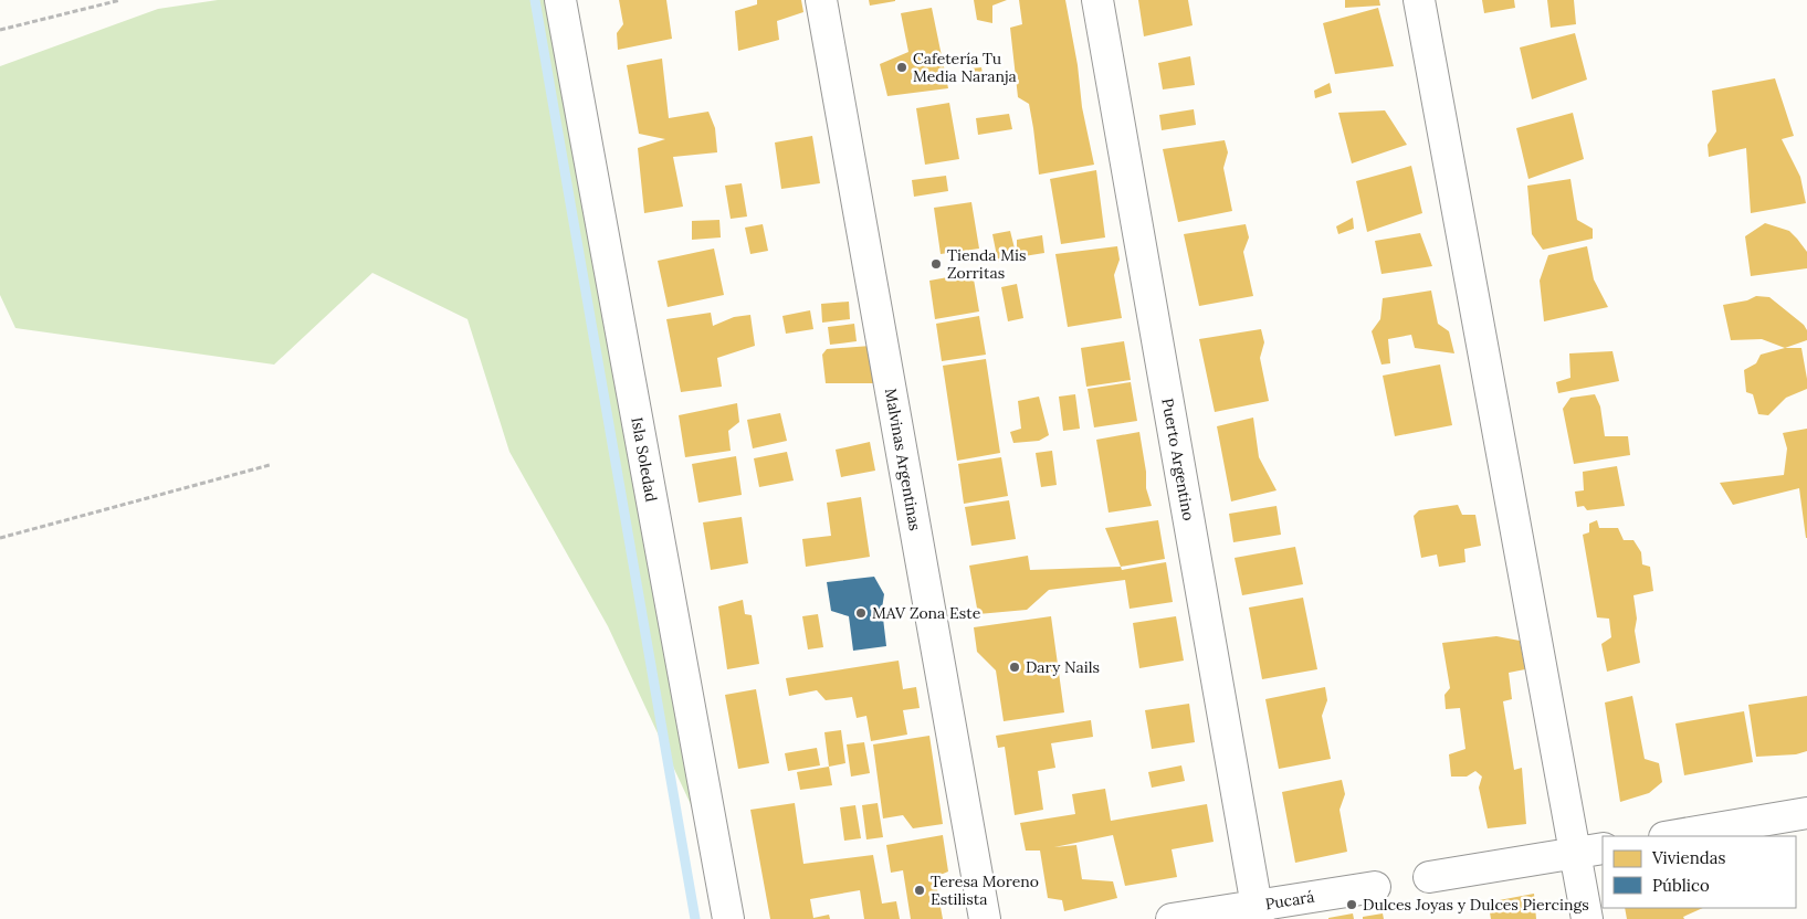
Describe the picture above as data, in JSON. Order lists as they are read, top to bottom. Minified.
{"streets":{"street":["Isla Soledad","Malvinas Argentinas","Puerto Argentino","Pucará"]},"crossings":[["Puerto Argentino","Pucará"]],"places":["Cafetería Tu Media Naranja","Tienda Mis Zorritas","MAV Zona Este","Dary Nails","Teresa Moreno Estilista","Dulces Joyas y Dulces Piercings"],"legend":["Viviendas","Público"]}
